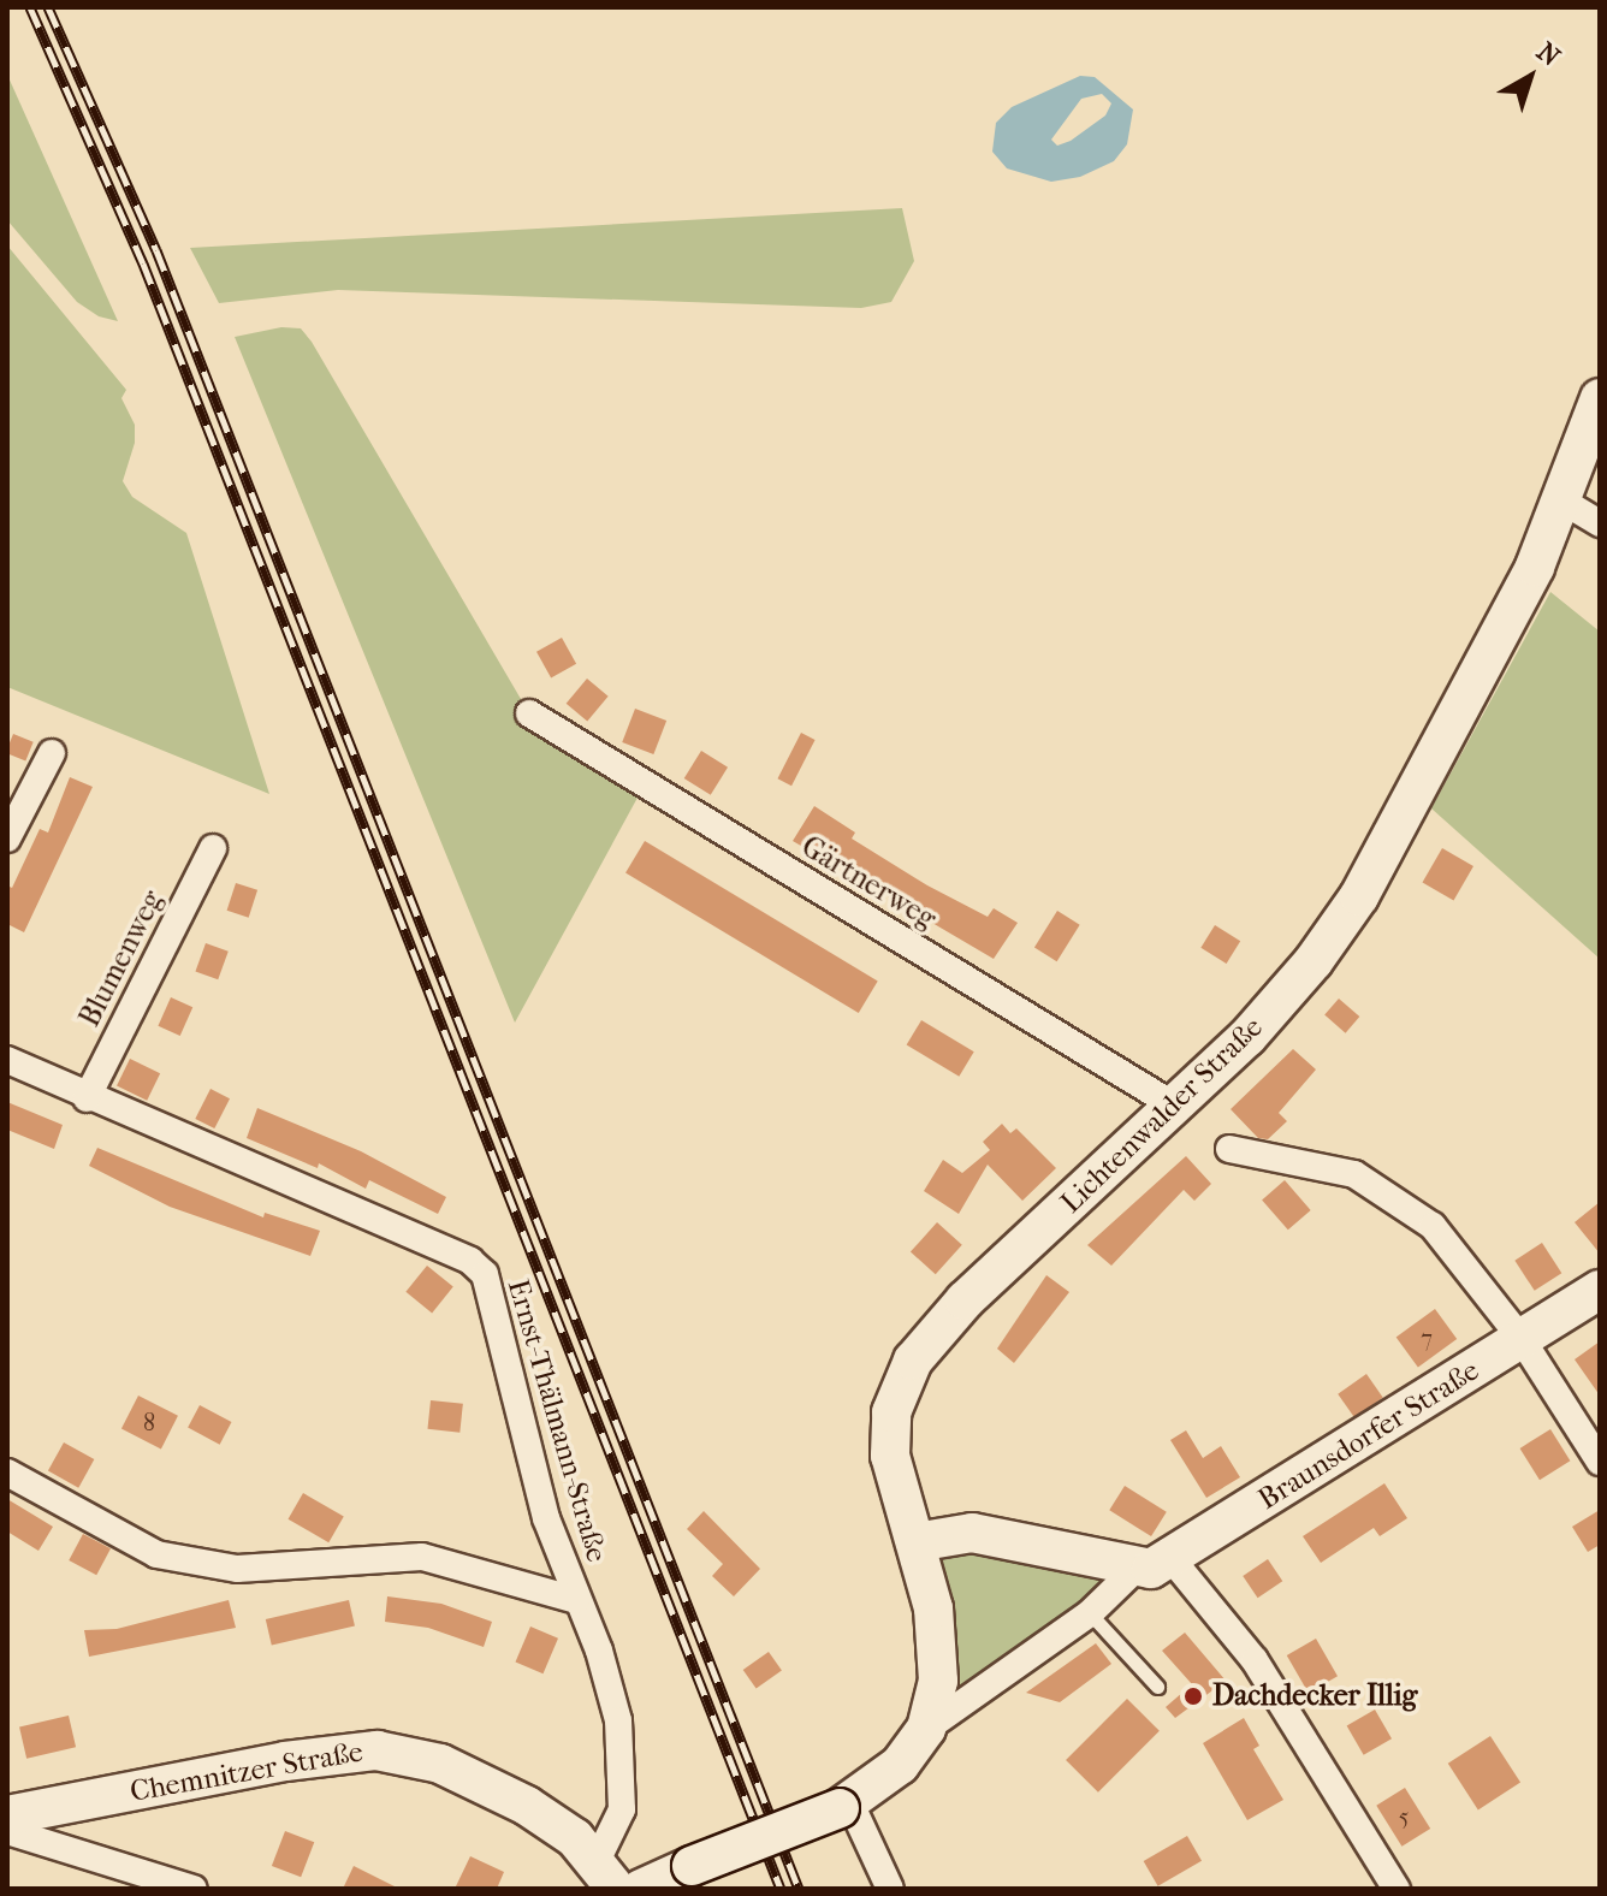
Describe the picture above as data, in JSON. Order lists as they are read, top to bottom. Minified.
{"streets":{"main road":["Lichtenwalder Straße","Braunsdorfer Straße","Chemnitzer Straße"],"street":["Gärtnerweg","Blumenweg","Ernst-Thälmann-Straße"]},"crossings":[["Gärtnerweg","Lichtenwalder Straße"],["Blumenweg","Ernst-Thälmann-Straße"],["Lichtenwalder Straße","Braunsdorfer Straße"],["Ernst-Thälmann-Straße","Chemnitzer Straße"]],"places":["Dachdecker Illig"],"house_numbers":["7","8","5"],"north":"top right"}
